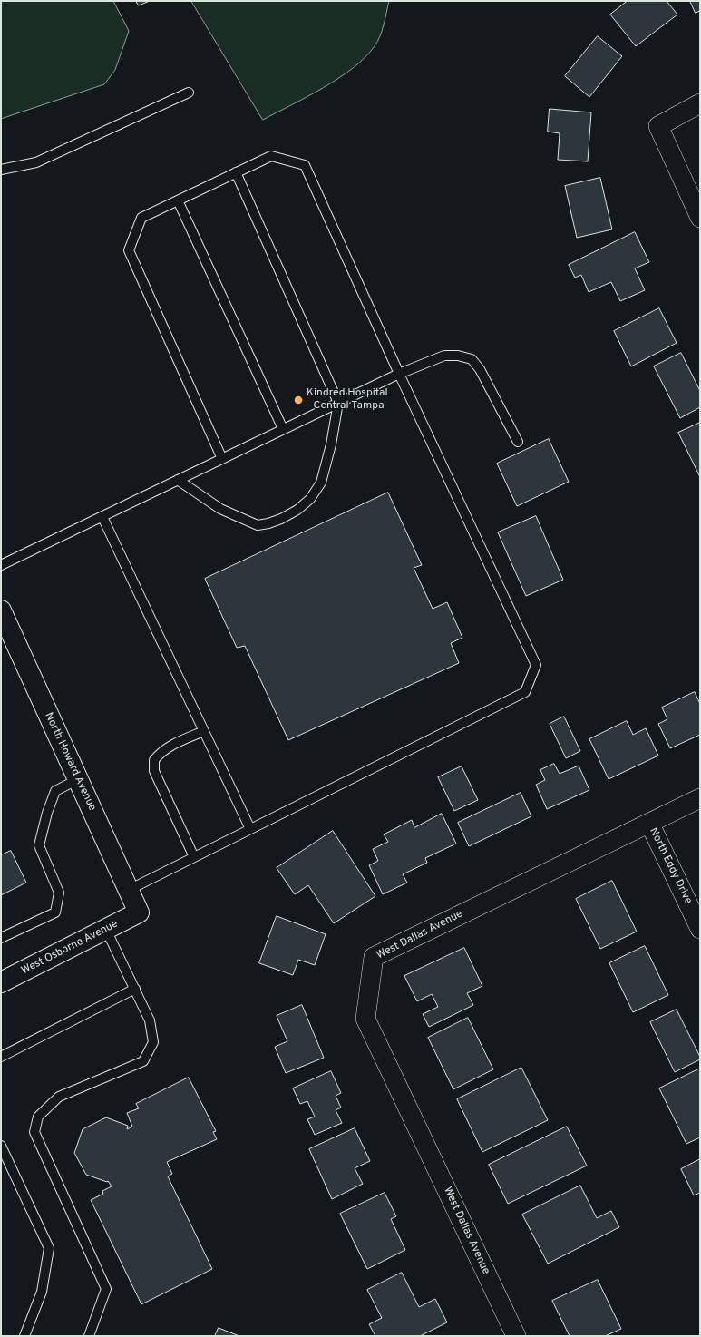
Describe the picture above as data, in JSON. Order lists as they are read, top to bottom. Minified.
{"streets":{"street":["North Howard Avenue","North Eddy Drive","West Dallas Avenue","West Osborne Avenue"]},"crossings":[["North Howard Avenue","West Osborne Avenue"],["North Eddy Drive","West Dallas Avenue"]],"places":["Kindred Hospital - Central Tampa"]}
